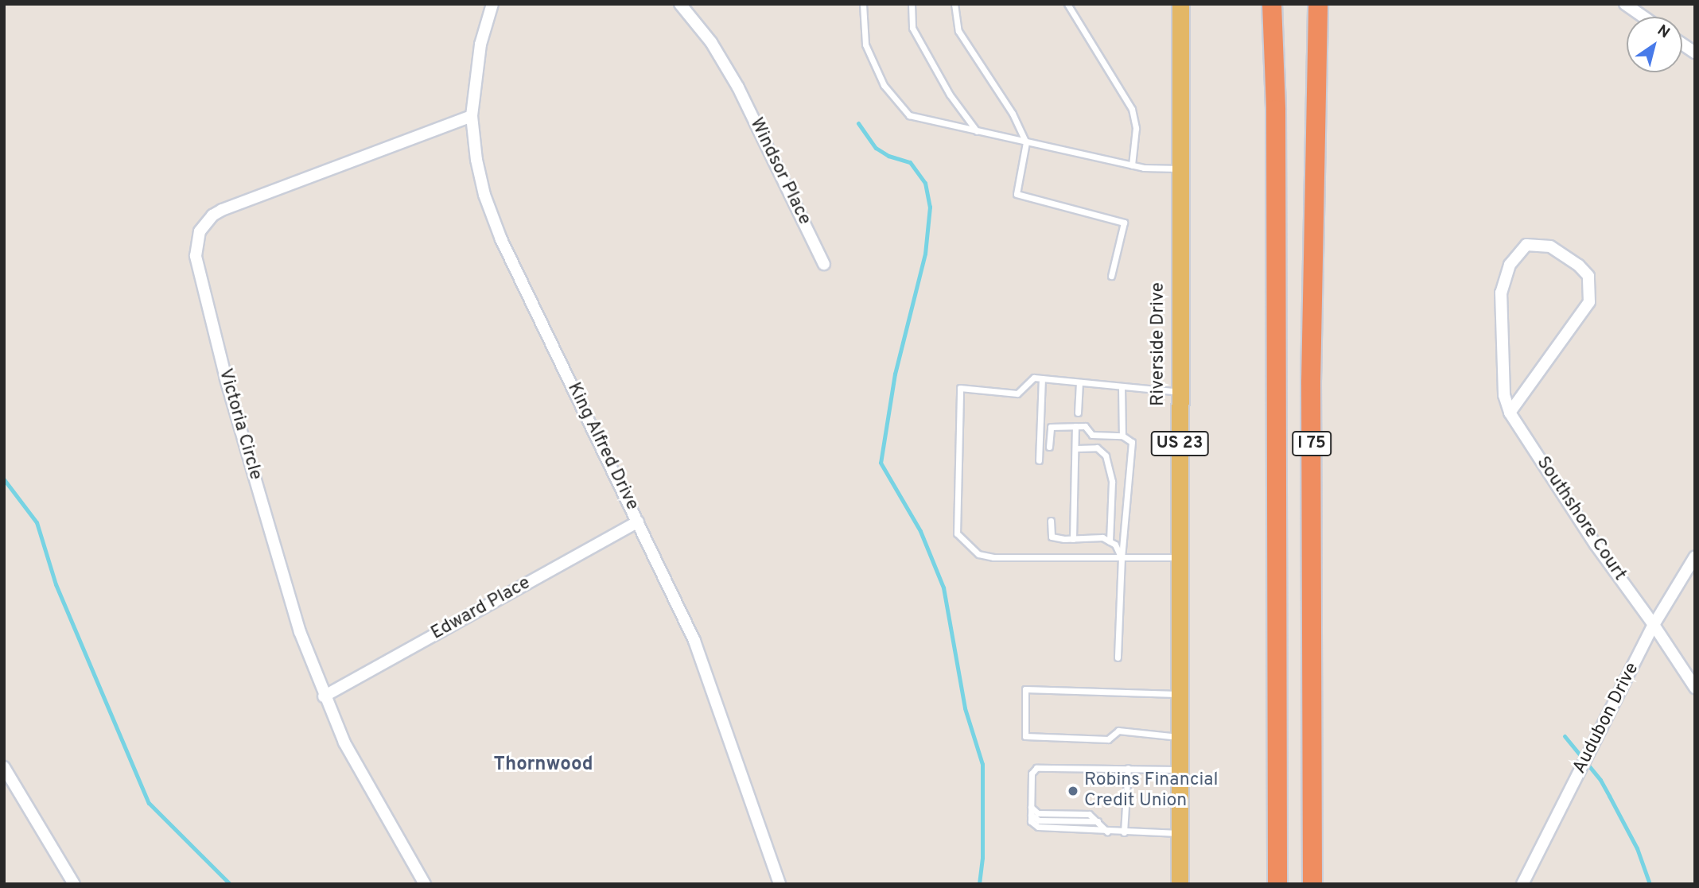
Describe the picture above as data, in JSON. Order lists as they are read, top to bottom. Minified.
{"streets":{"highway":["I 75"],"main road":["Riverside Drive","US 23"],"street":["Windsor Place","Victoria Circle","King Alfred Drive","Southshore Court","Edward Place","Audubon Drive"]},"crossings":[["Victoria Circle","King Alfred Drive"],["Victoria Circle","Edward Place"],["King Alfred Drive","Edward Place"],["Southshore Court","Audubon Drive"]],"districts":["Thornwood"],"places":["Robins Financial Credit Union"],"north":"top right"}
